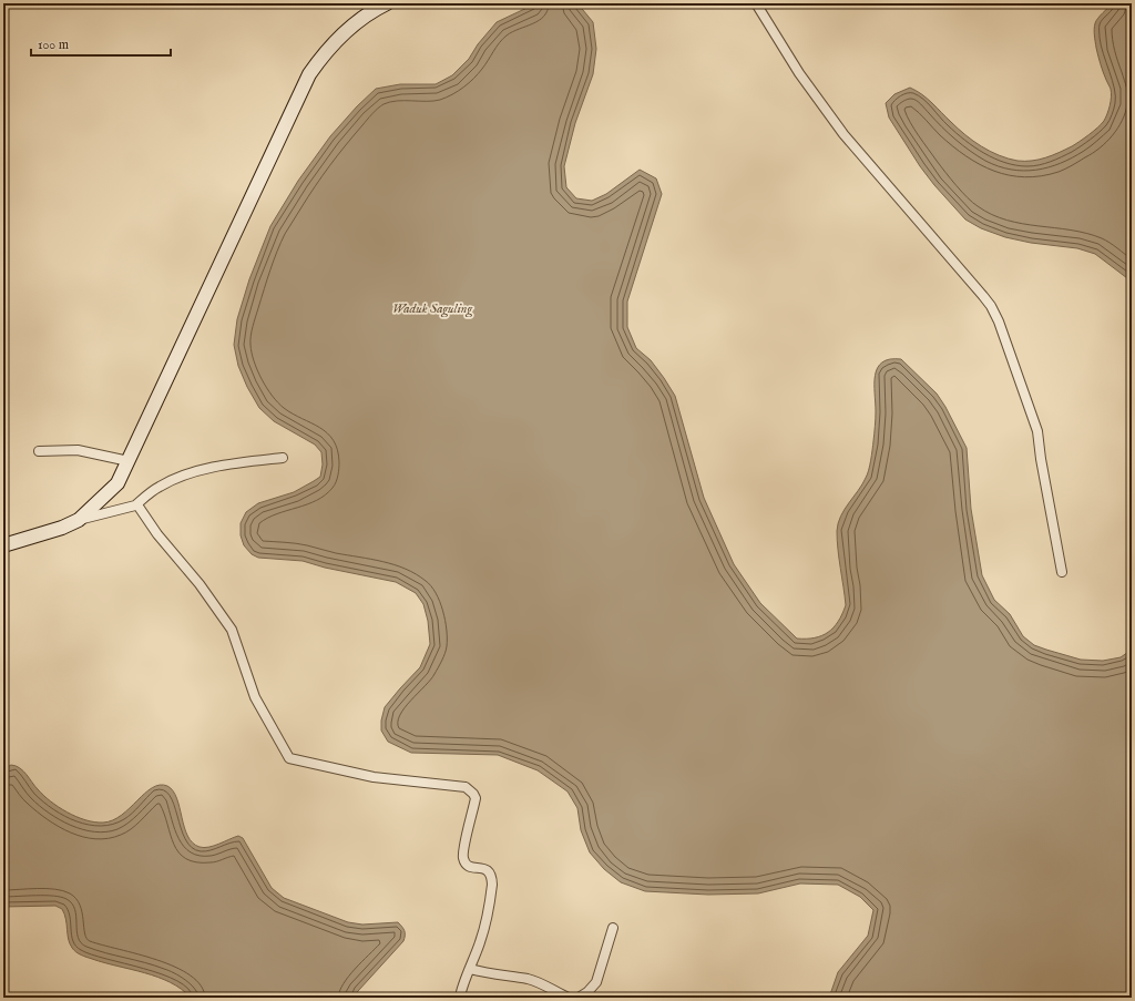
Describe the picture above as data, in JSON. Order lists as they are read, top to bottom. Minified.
{"water":["Waduk Saguling"],"scale_bar":"100 m"}
